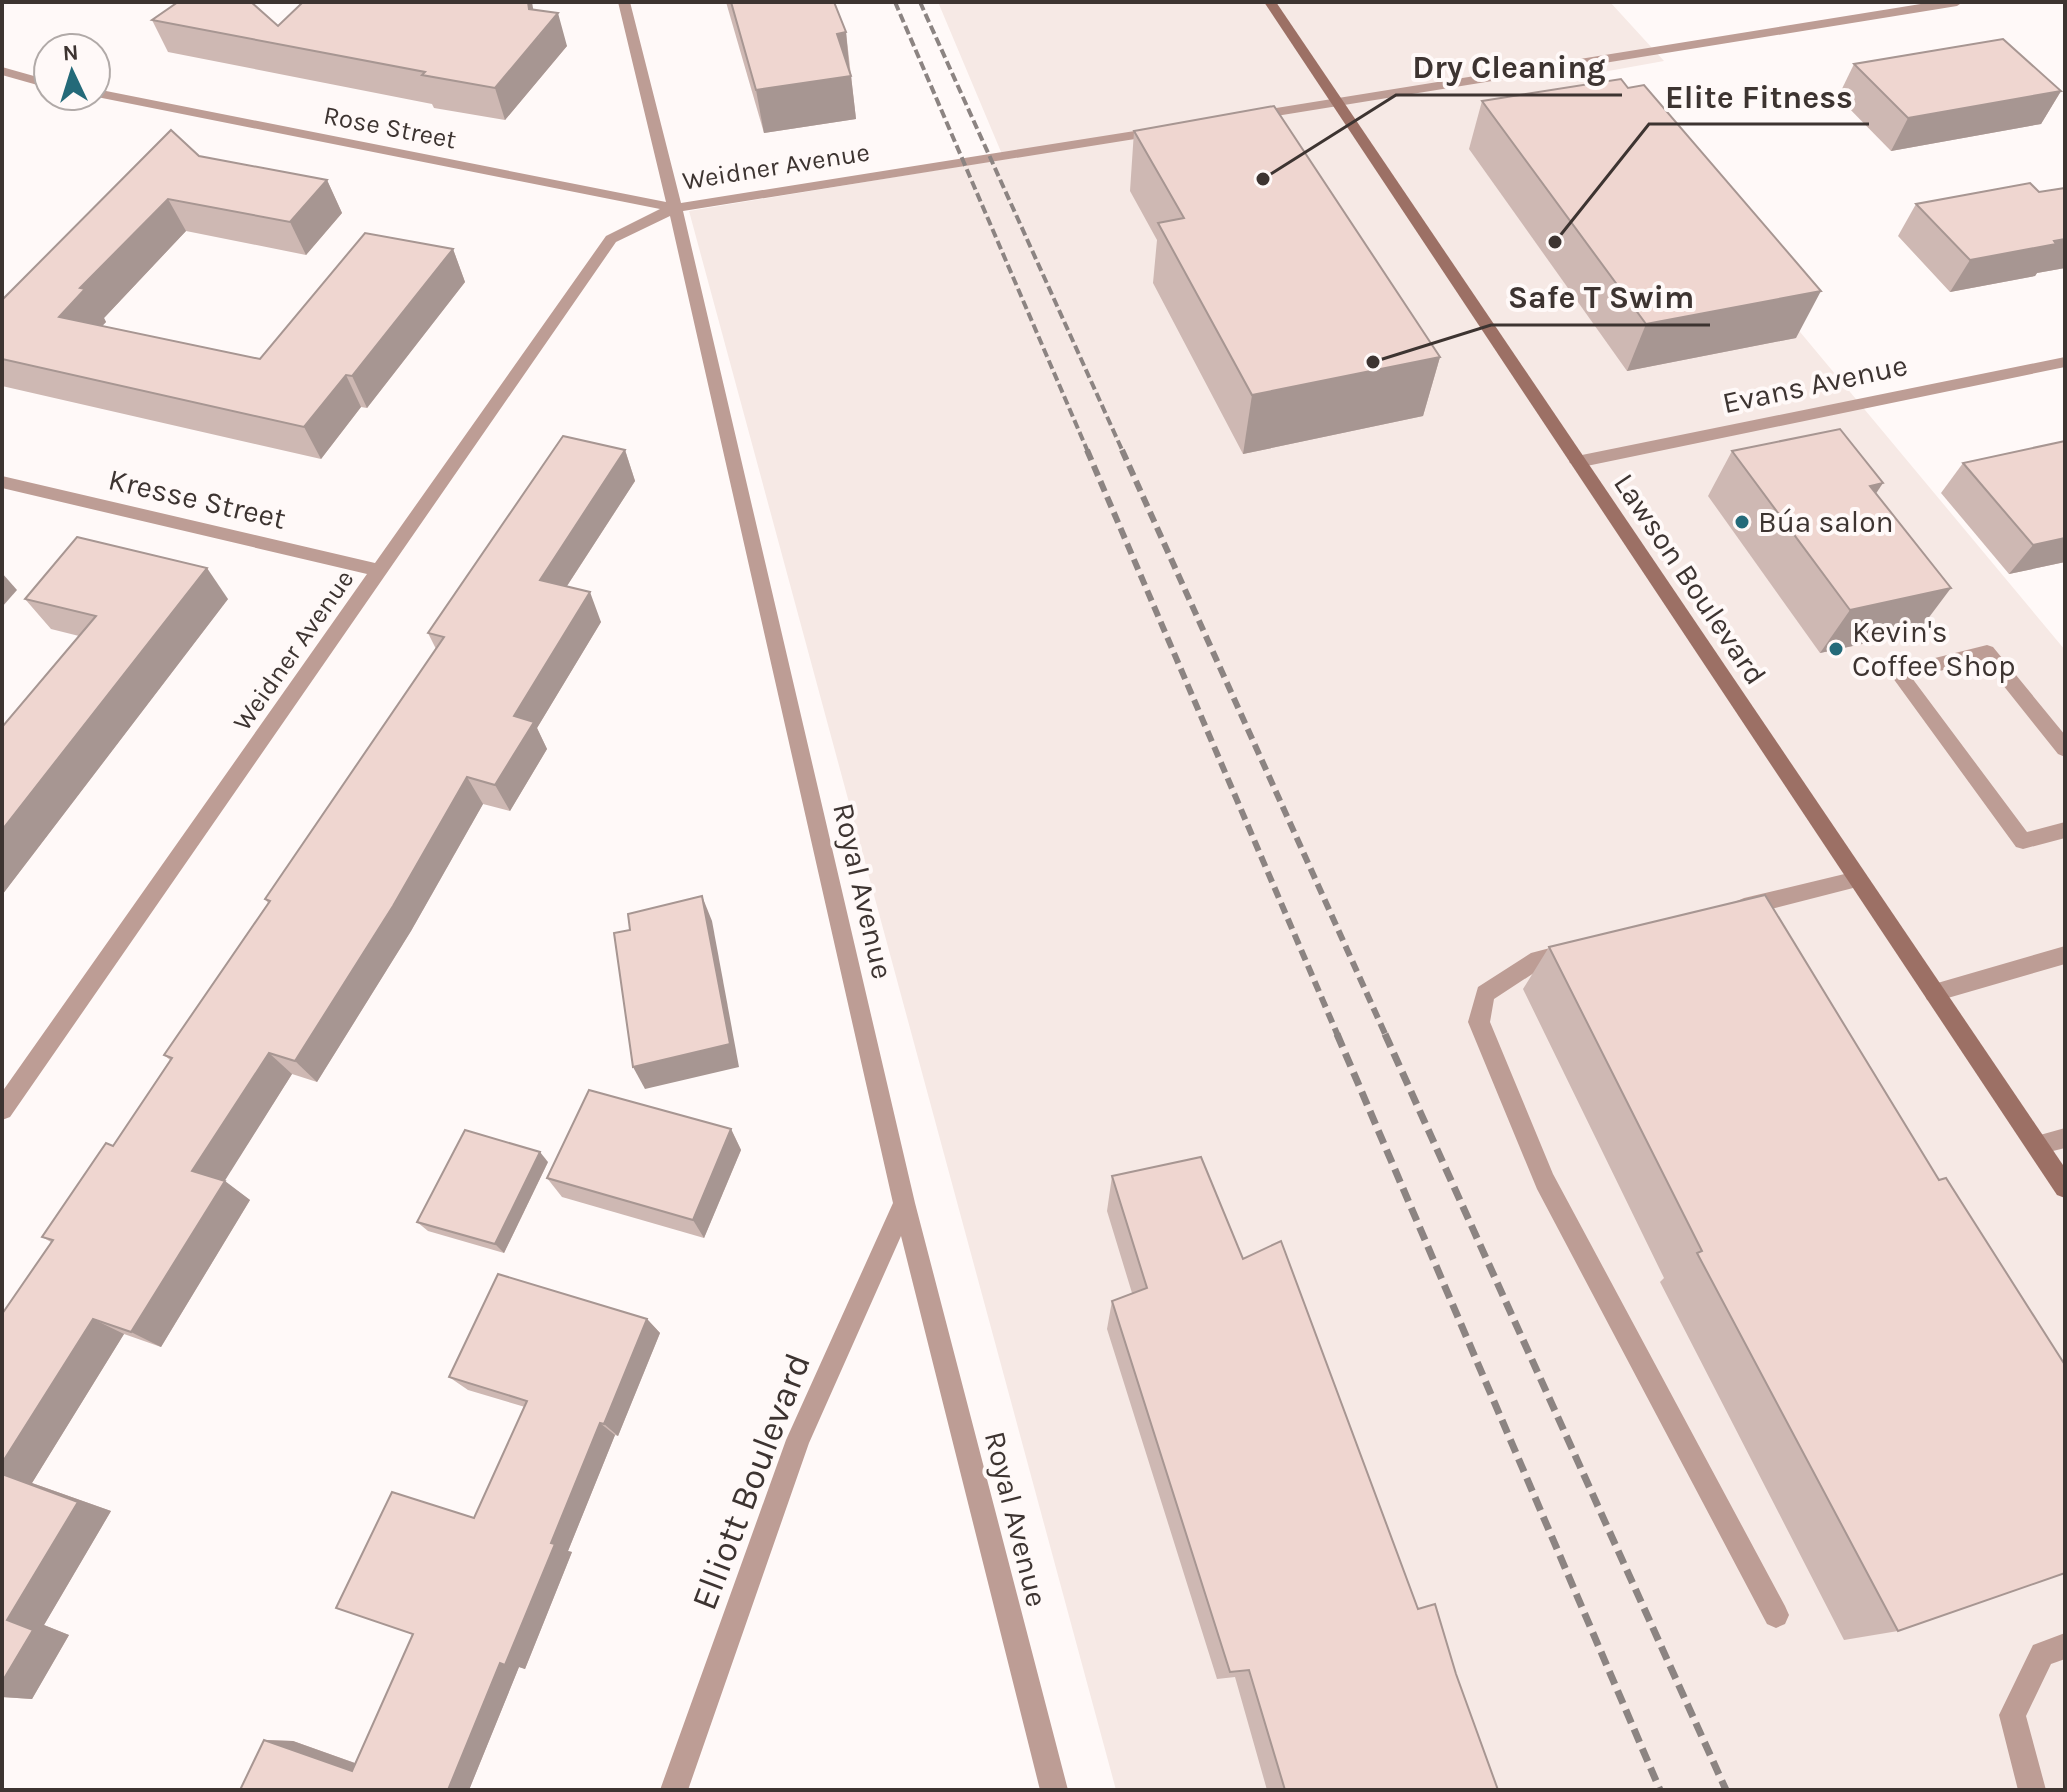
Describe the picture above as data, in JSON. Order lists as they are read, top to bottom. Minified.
{"streets":{"main road":["Lawson Boulevard"],"street":["Rose Street","Weidner Avenue","Evans Avenue","Kresse Street","Royal Avenue","Elliott Boulevard"]},"crossings":[["Rose Street","Weidner Avenue"],["Rose Street","Royal Avenue"],["Weidner Avenue","Kresse Street"],["Weidner Avenue","Royal Avenue"],["Evans Avenue","Lawson Boulevard"],["Royal Avenue","Elliott Boulevard"]],"places":["Dry Cleaning","Elite Fitness","Safe T Swim","Búa salon","Kevin's Coffee Shop"],"north":"top"}
